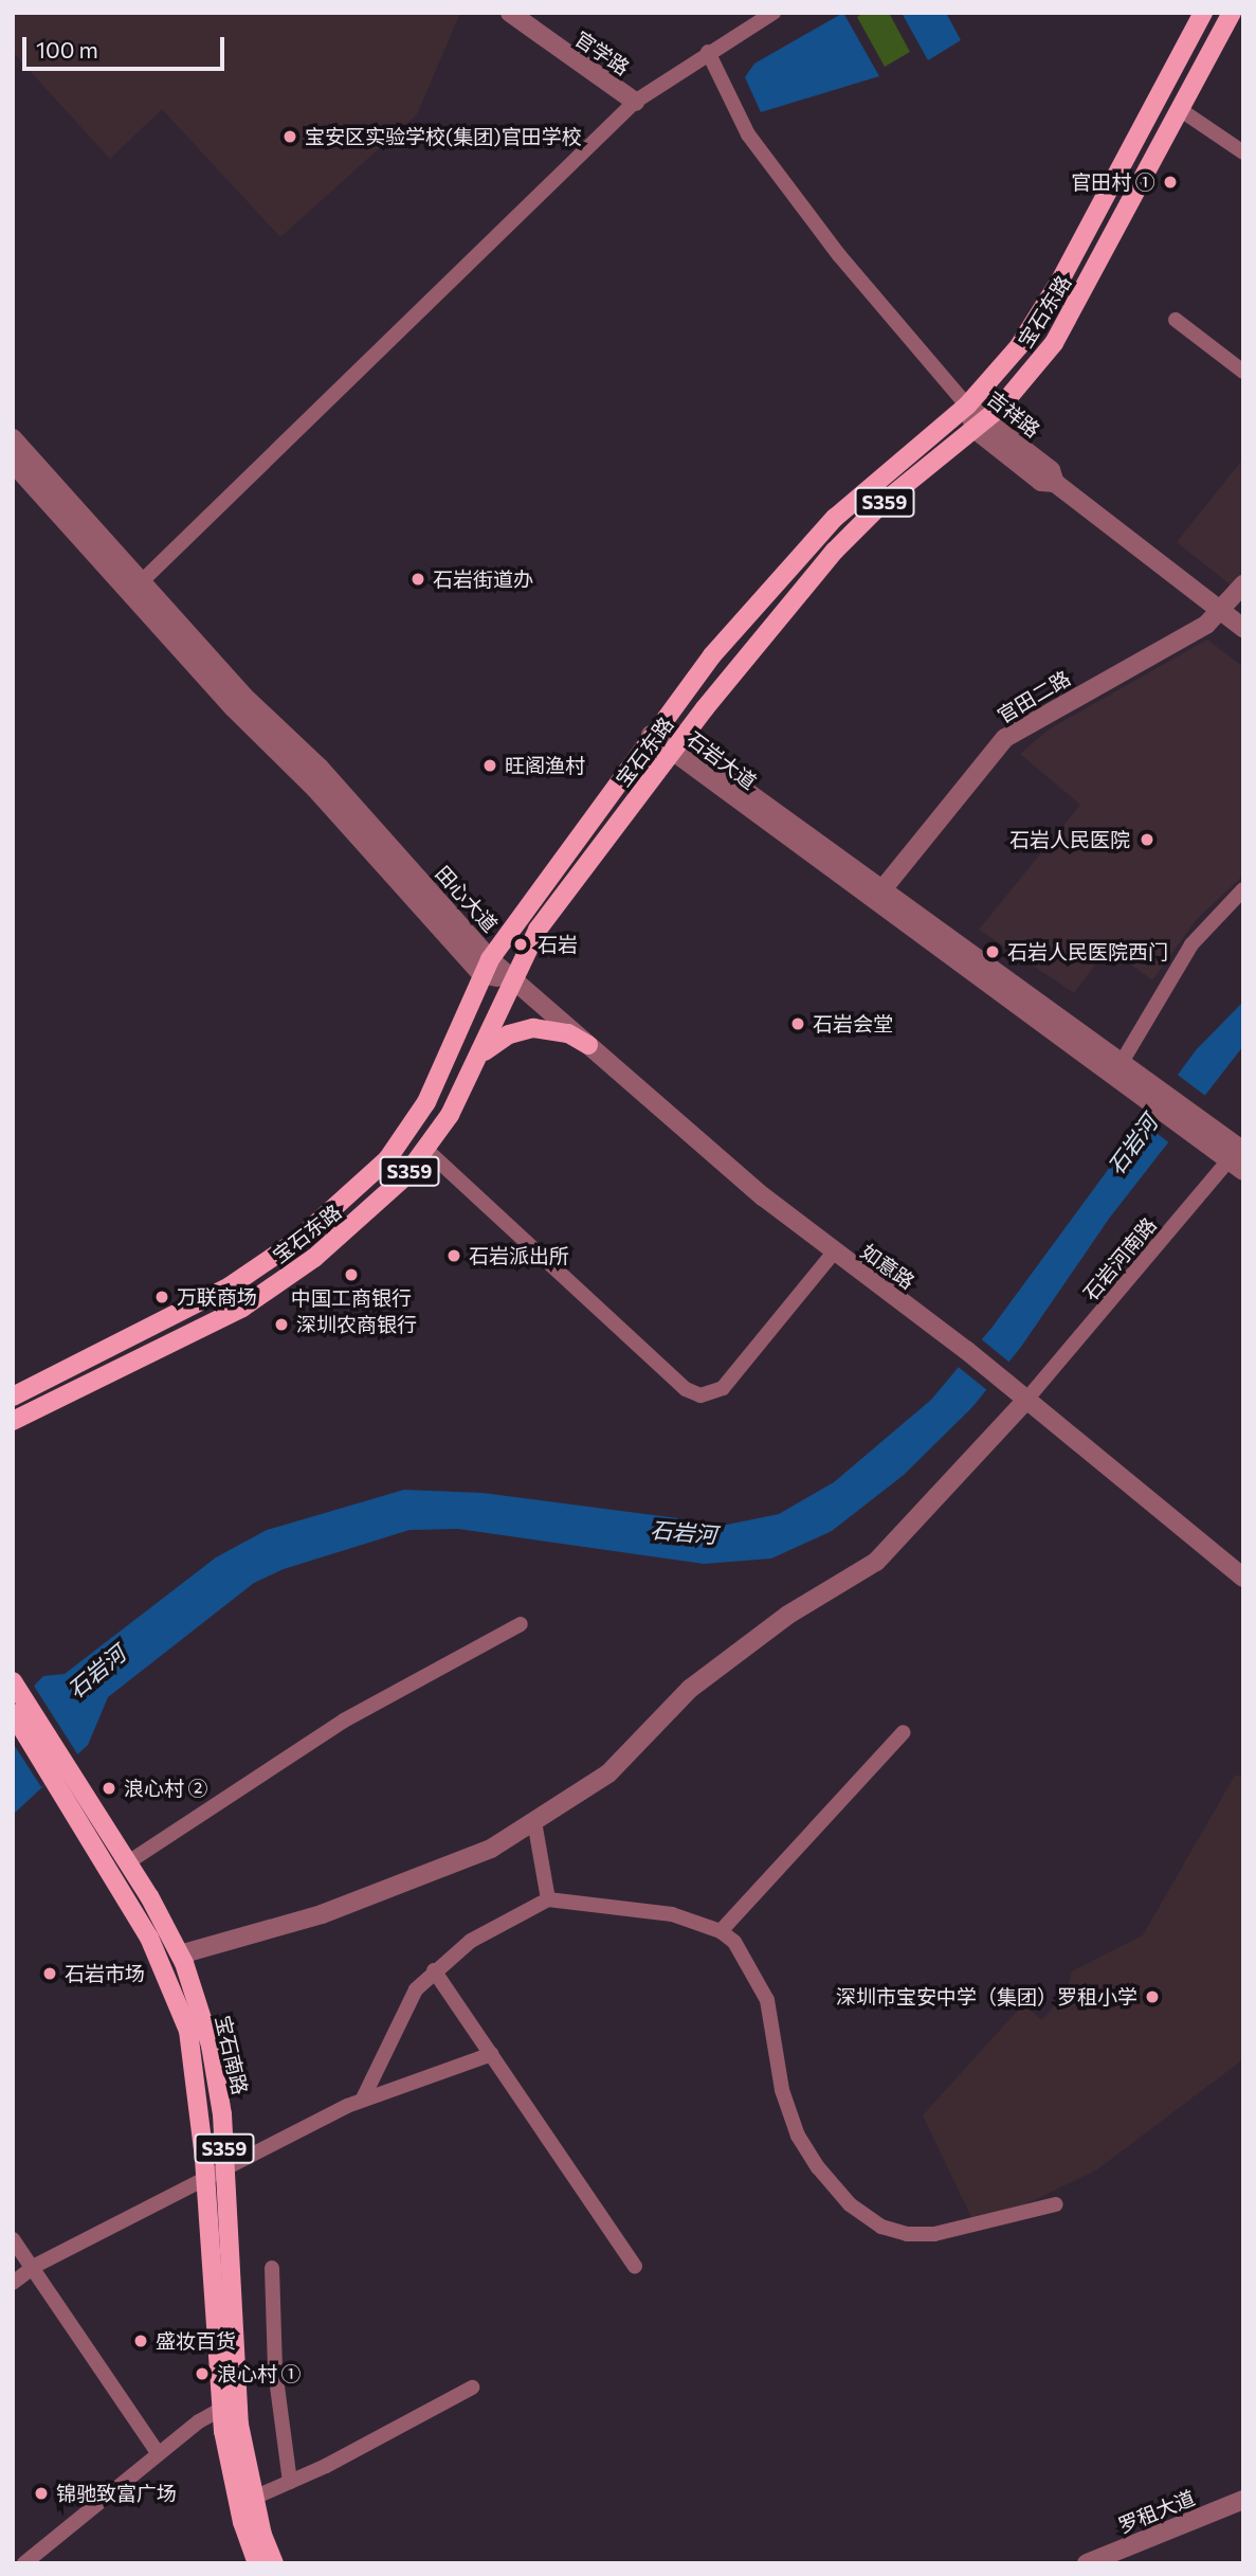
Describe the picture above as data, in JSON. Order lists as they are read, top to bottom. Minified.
{"streets":{"main road":["宝石东路","S359","宝石南路"],"street":["官学路","吉祥路","官田二路","石岩大道","田心大道","石岩河南路","如意路","罗租大道"]},"crossings":[["宝石东路","吉祥路"],["宝石东路","石岩大道"],["宝石东路","田心大道"],["宝石东路","如意路"],["吉祥路","官田二路"],["S359","宝石南路"],["官田二路","石岩大道"],["石岩大道","石岩河南路"],["田心大道","如意路"],["石岩河南路","如意路"]],"water":["石岩河"],"places":["宝安区实验学校(集团)官田学校","官田村 ①","石岩街道办","旺阁渔村","石岩人民医院","石岩","石岩人民医院西门","石岩会堂","石岩派出所","中国工商银行","万联商场","深圳农商银行","浪心村 ②","石岩市场","深圳市宝安中学（集团）罗租小学","盛妆百货","浪心村 ①","锦驰致富广场"],"scale_bar":"100 m"}
